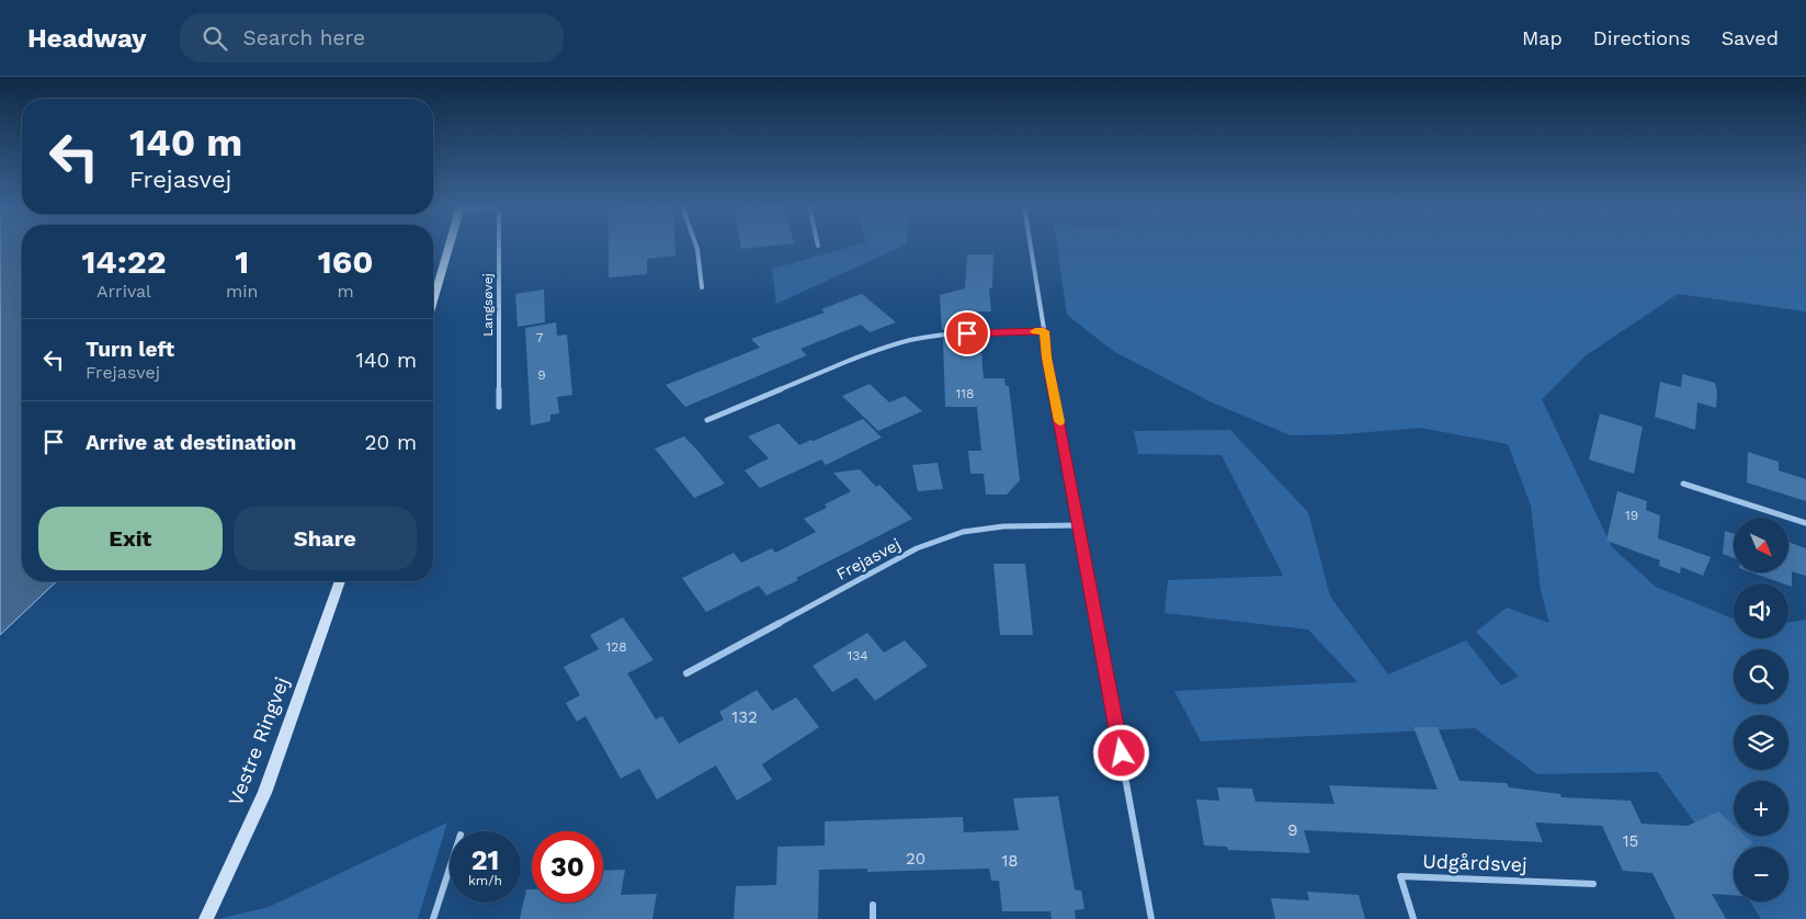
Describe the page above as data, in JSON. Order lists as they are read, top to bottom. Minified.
{"streets":{"main road":["Vestre Ringvej"],"street":["Langsøvej","Frejasvej","Udgårdsvej"]},"house_numbers":["7","9","118","19","128","134","132","9","15","20","18"],"north":"bottom right","page":{"header":"Headway","search":"Search here","nav":["Map","Directions","Saved"],"turn":["140 m","Frejasvej"],"eta":["14:22","Arrival","1","min","160","m"],"list":[{"name":"Turn left","note":"Frejasvej","value":"140 m"},{"name":"Arrive at destination","value":"20 m"}],"buttons":["Exit","Share"],"map_buttons":["+","−"],"speed":"21 km/h","limit":"30"}}
